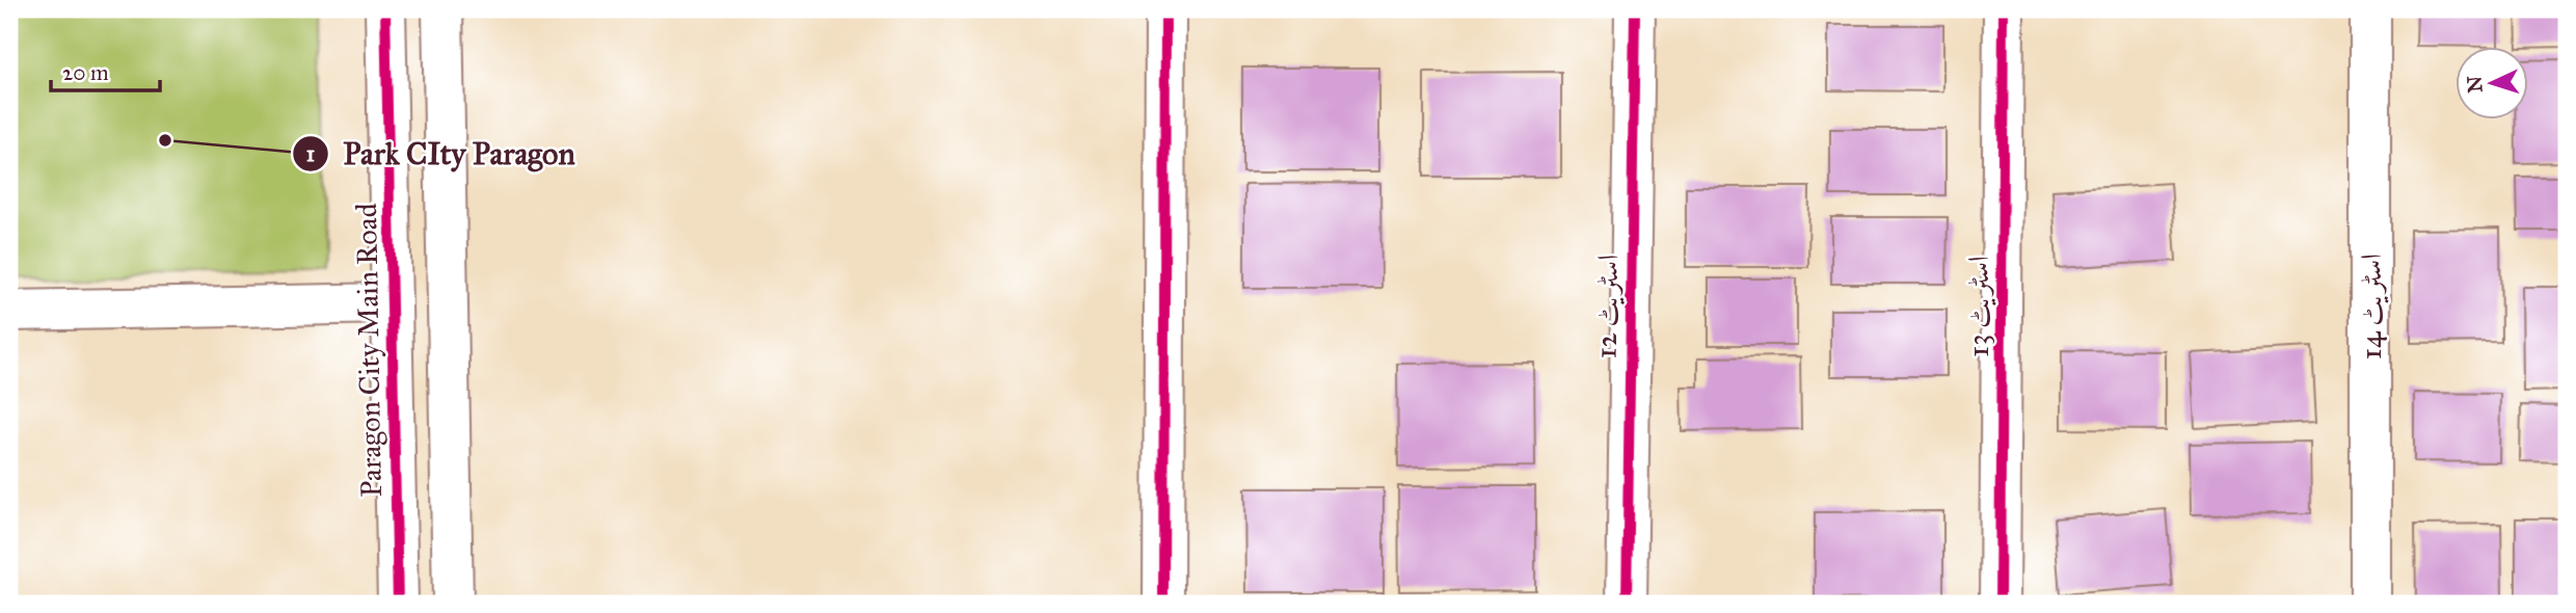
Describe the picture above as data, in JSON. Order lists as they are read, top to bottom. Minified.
{"streets":{"street":["اسٹریٹ 12","اسٹریٹ 13","اسٹریٹ 14","Paragon City Main Road"]},"places":["Park CIty Paragon"],"scale_bar":"20 m","north":"left"}
